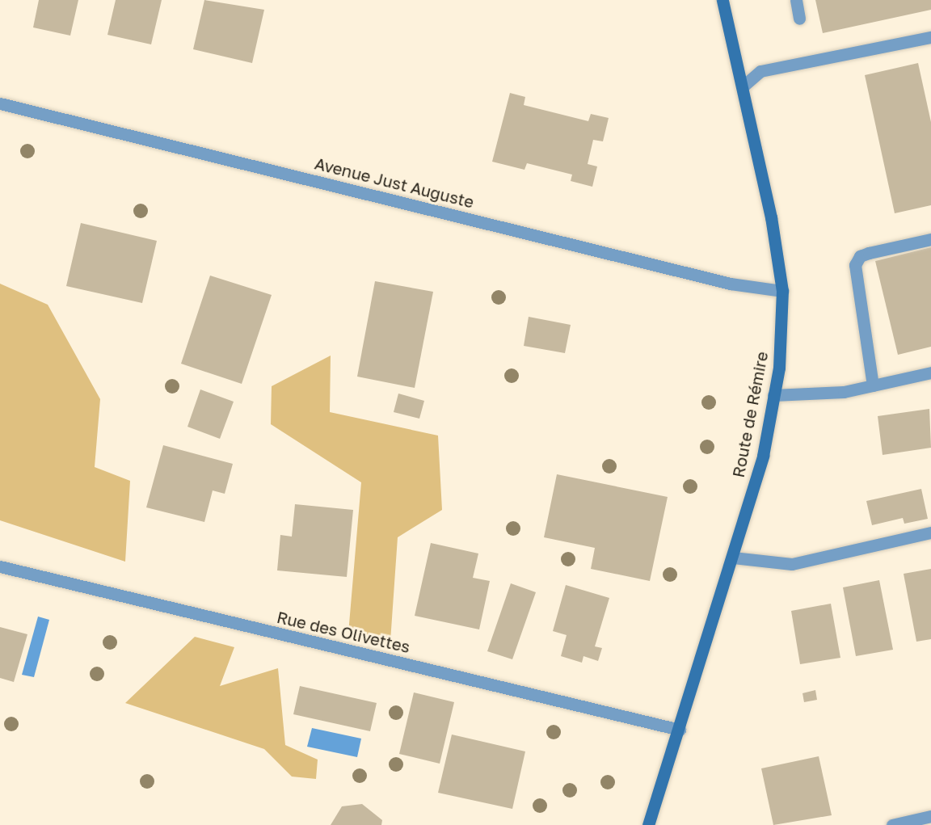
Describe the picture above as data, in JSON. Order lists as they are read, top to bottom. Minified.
{"streets":{"main road":["Route de Rémire"],"street":["Avenue Just Auguste","Rue des Olivettes"]},"crossings":[["Avenue Just Auguste","Route de Rémire"],["Route de Rémire","Rue des Olivettes"]]}
